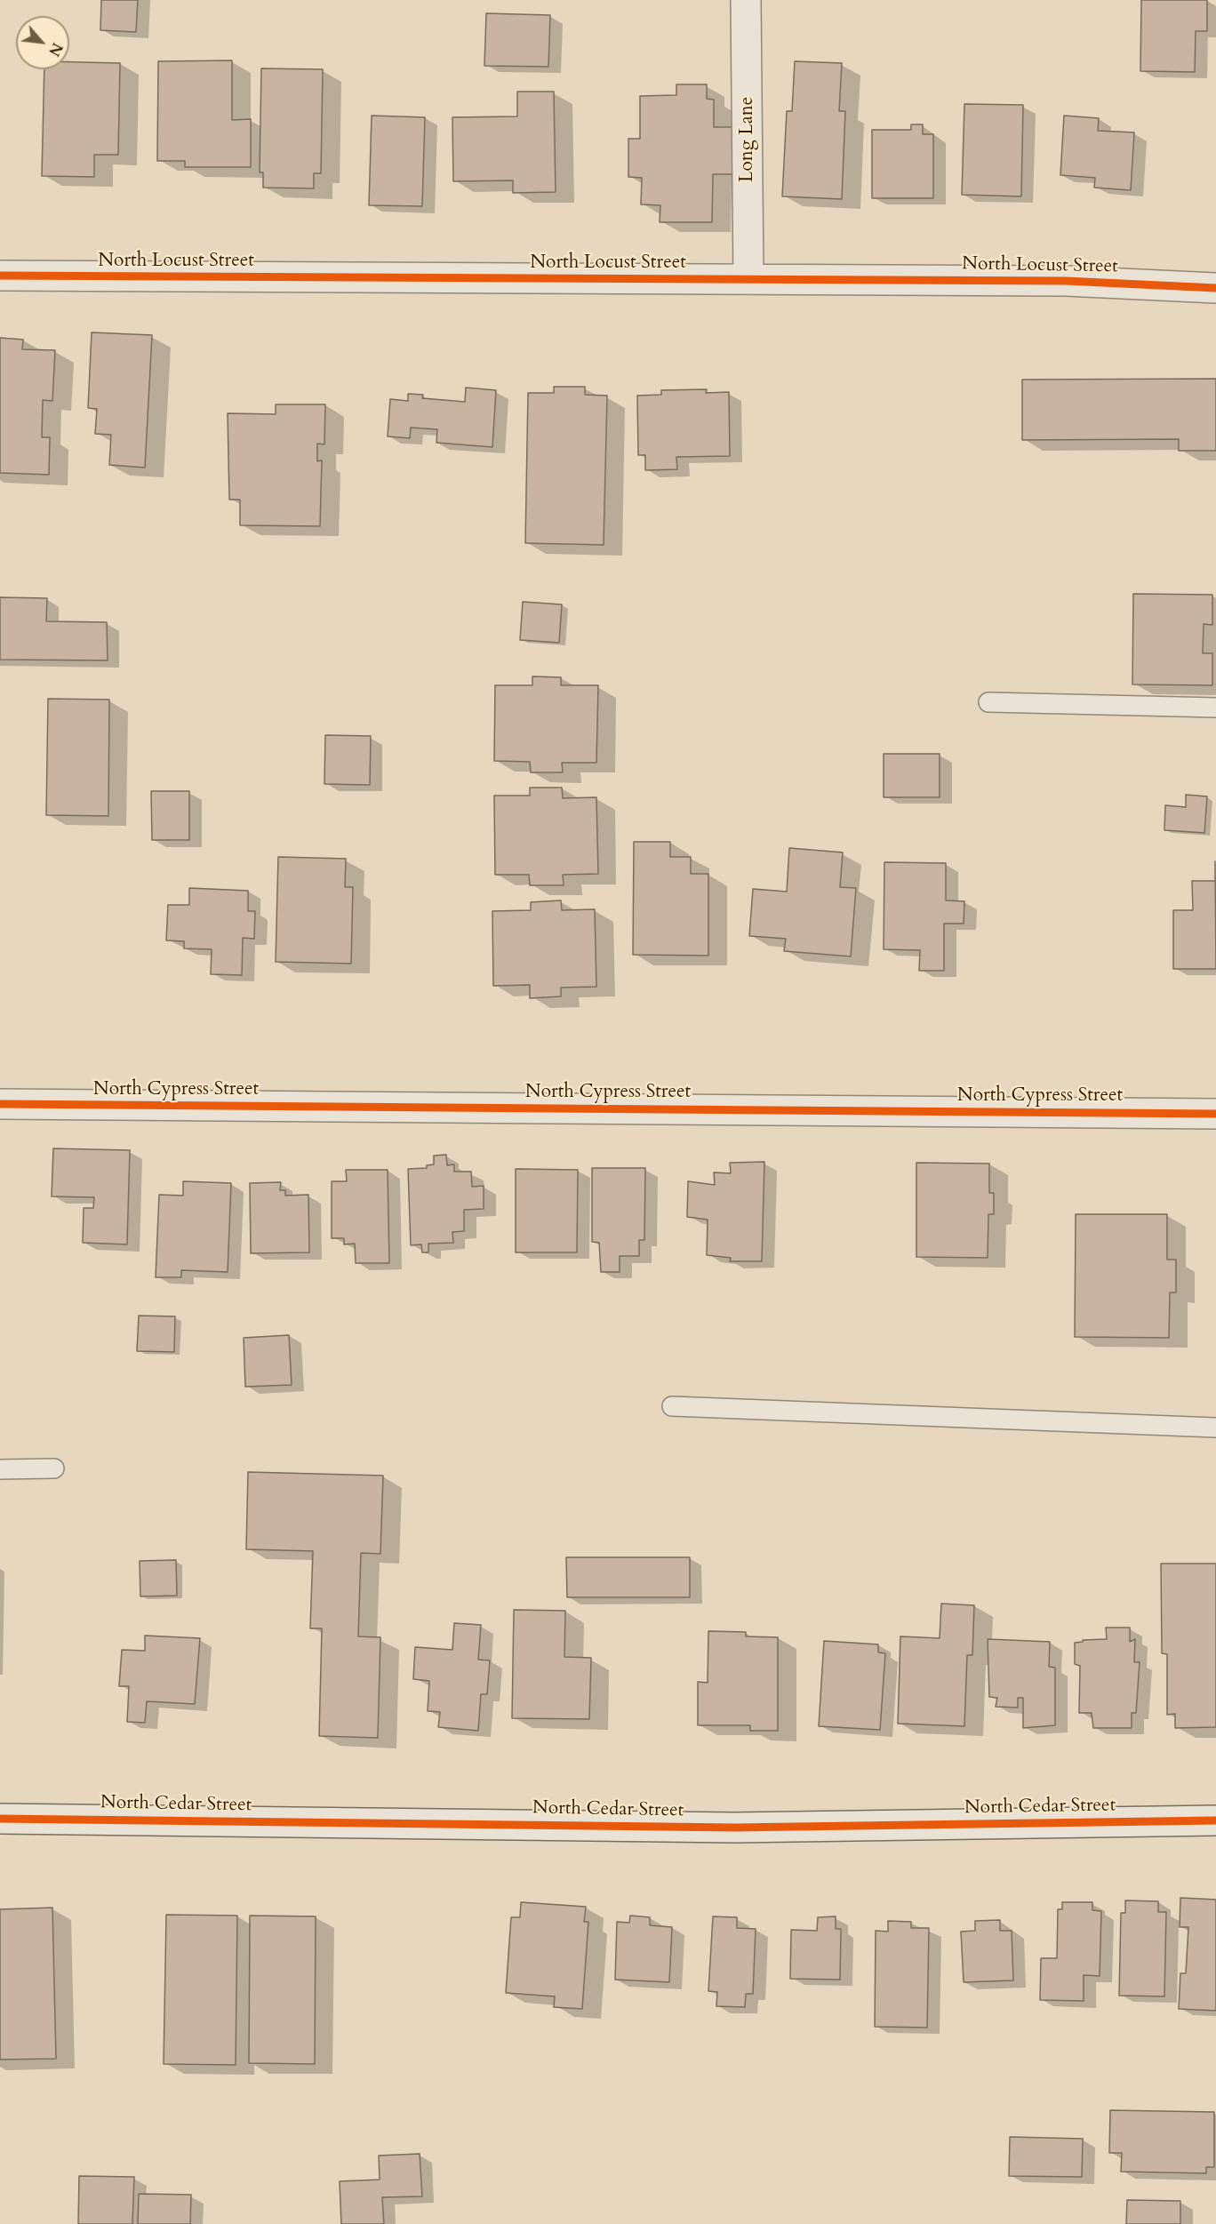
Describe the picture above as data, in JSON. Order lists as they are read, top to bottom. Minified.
{"streets":{"street":["Long Lane","North Locust Street","North Cypress Street","North Cedar Street"]},"crossings":[["Long Lane","North Locust Street"]],"north":"bottom right"}
